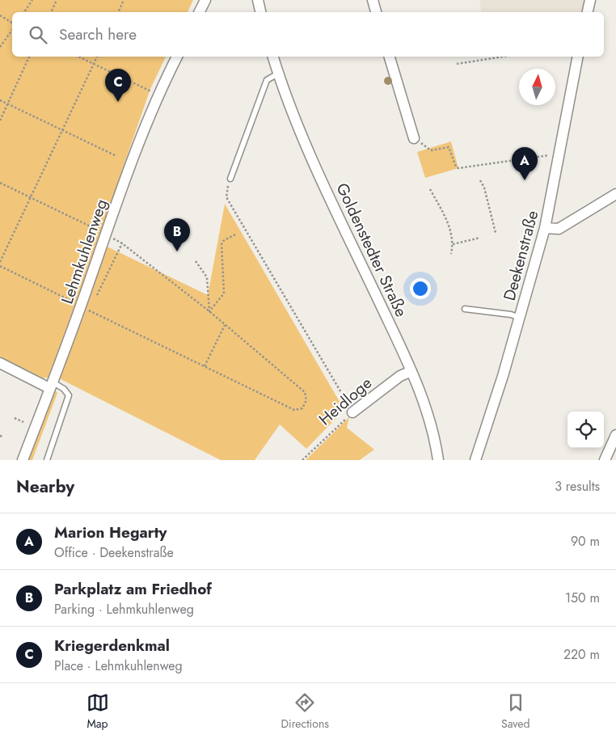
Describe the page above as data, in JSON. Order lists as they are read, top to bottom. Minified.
{"streets":{"street":["Goldenstedter Straße","Lehmkuhlenweg","Deekenstraße","Heidloge"]},"crossings":[["Goldenstedter Straße","Heidloge"]],"north":"top","page":{"search":"Search here","pins":["C","A","B"],"heading":["Nearby","3 results"],"list":[{"mark":"A","name":"Marion Hegarty","note":"Office · Deekenstraße","value":"90 m"},{"mark":"B","name":"Parkplatz am Friedhof","note":"Parking · Lehmkuhlenweg","value":"150 m"},{"mark":"C","name":"Kriegerdenkmal","note":"Place · Lehmkuhlenweg","value":"220 m"}],"nav":["Map","Directions","Saved"]}}
